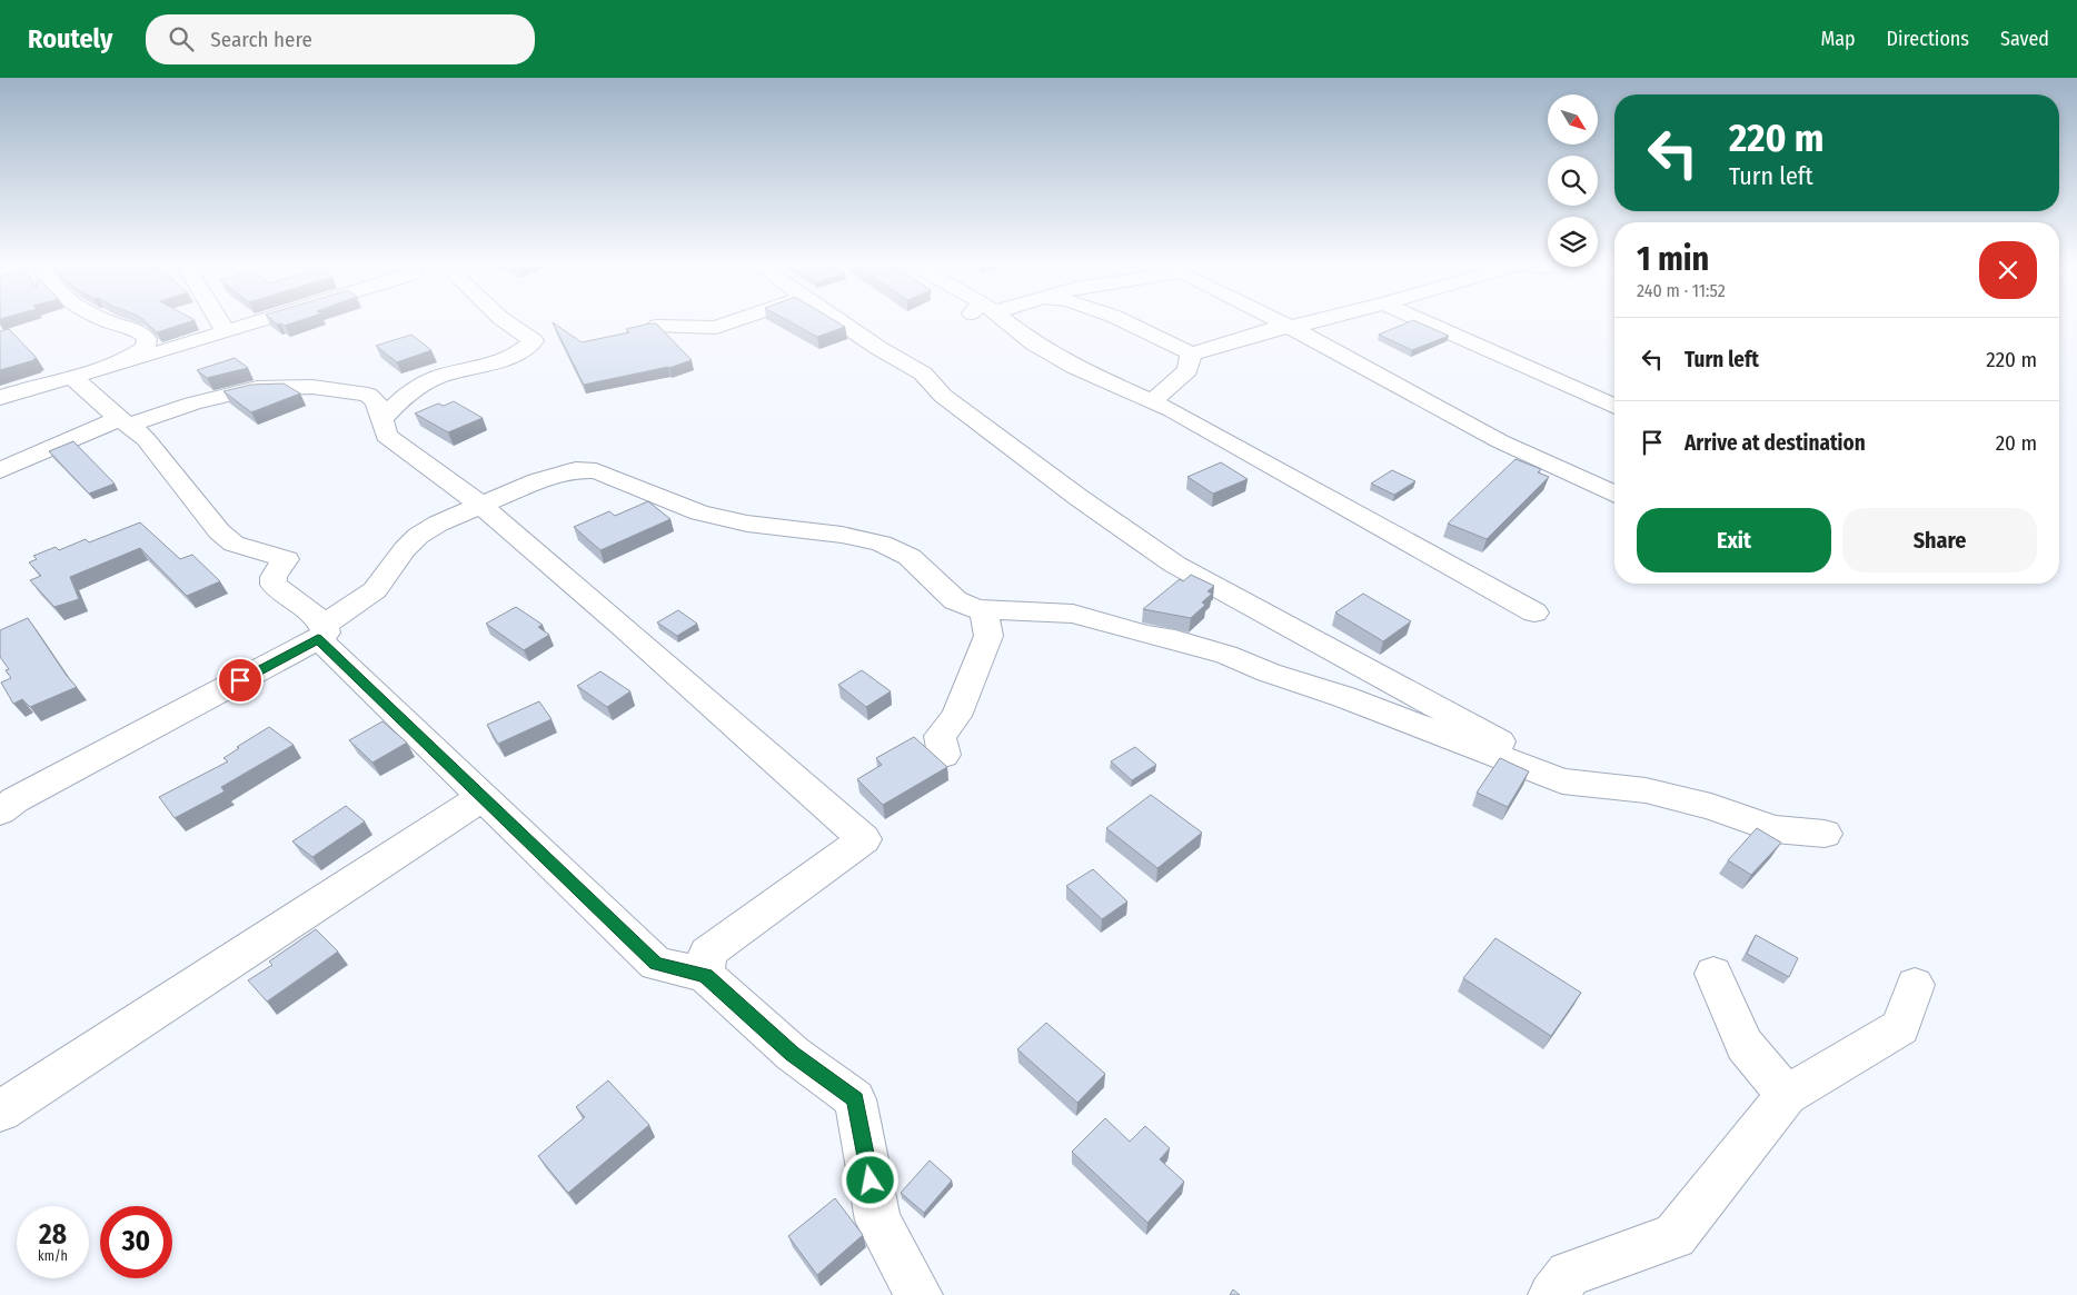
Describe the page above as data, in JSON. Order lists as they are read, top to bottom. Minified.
{"north":"bottom right","page":{"header":"Routely","search":"Search here","nav":["Map","Directions","Saved"],"turn":["220 m","Turn left"],"heading":["1 min","240 m · 11:52"],"list":[{"name":"Turn left","value":"220 m"},{"name":"Arrive at destination","value":"20 m"}],"buttons":["Exit","Share"],"speed":"28 km/h","limit":"30"}}
